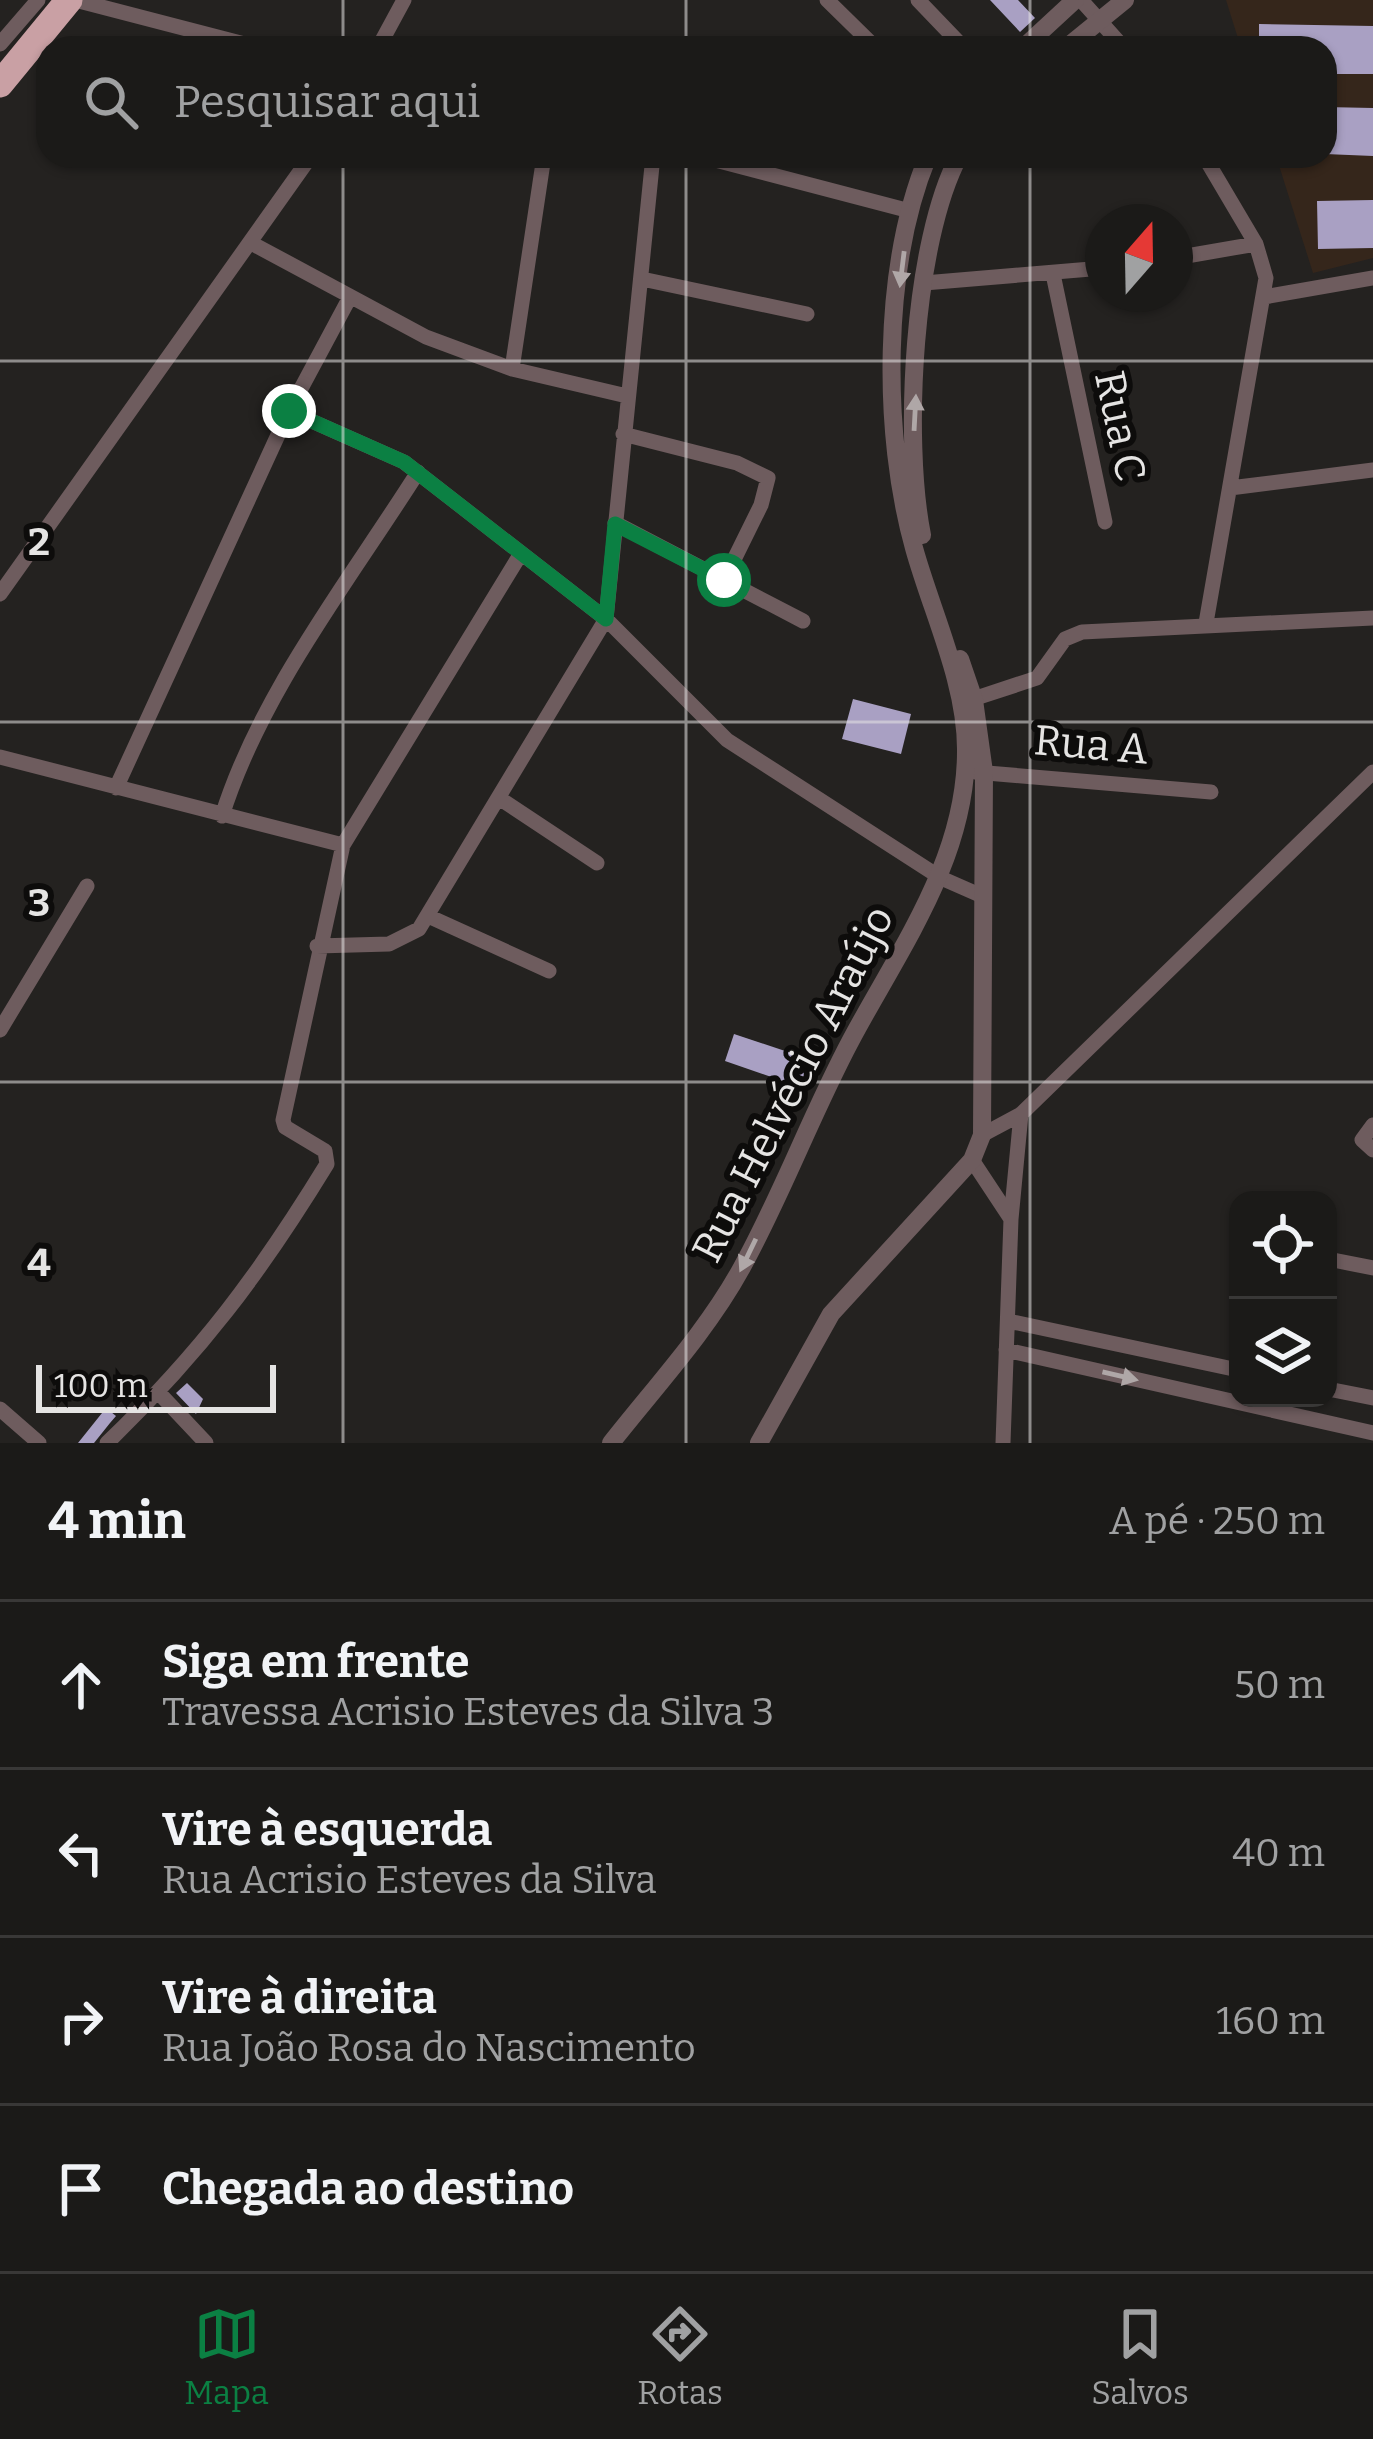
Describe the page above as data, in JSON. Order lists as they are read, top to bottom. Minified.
{"streets":{"street":["Rua C","Rua A","Rua Helvécio Araújo"]},"crossings":[["Rua A","Rua Helvécio Araújo"]],"scale_bar":"100 m","north":"top","page":{"search":"Pesquisar aqui","scale":"100 m","heading":["4 min","A pé · 250 m"],"list":[["Siga em frente","Travessa Acrisio Esteves da Silva 3","50 m"],["Vire à esquerda","Rua Acrisio Esteves da Silva","40 m"],["Vire à direita","Rua João Rosa do Nascimento","160 m"],"Chegada ao destino"],"nav":["Mapa","Rotas","Salvos"]},"grid":{"rows":["2","3","4"]}}
